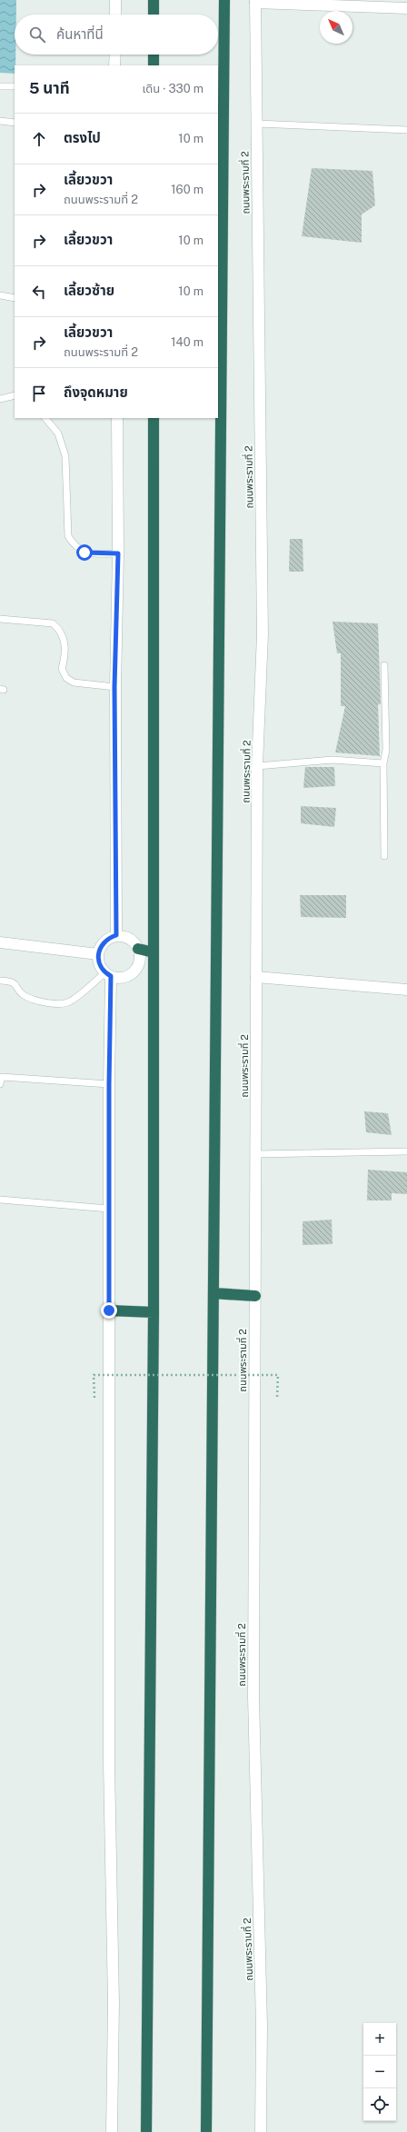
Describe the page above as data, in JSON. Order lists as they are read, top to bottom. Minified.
{"streets":{"main road":["ถนนพระรามที่ 2"]},"north":"top left","page":{"search":"ค้นหาที่นี่","heading":["5 นาที","เดิน · 330 m"],"list":[["ตรงไป","10 m"],["เลี้ยวขวา","ถนนพระรามที่ 2","160 m"],["เลี้ยวขวา","10 m"],["เลี้ยวซ้าย","10 m"],["เลี้ยวขวา","ถนนพระรามที่ 2","140 m"],"ถึงจุดหมาย"],"map_buttons":["+","−"]}}
